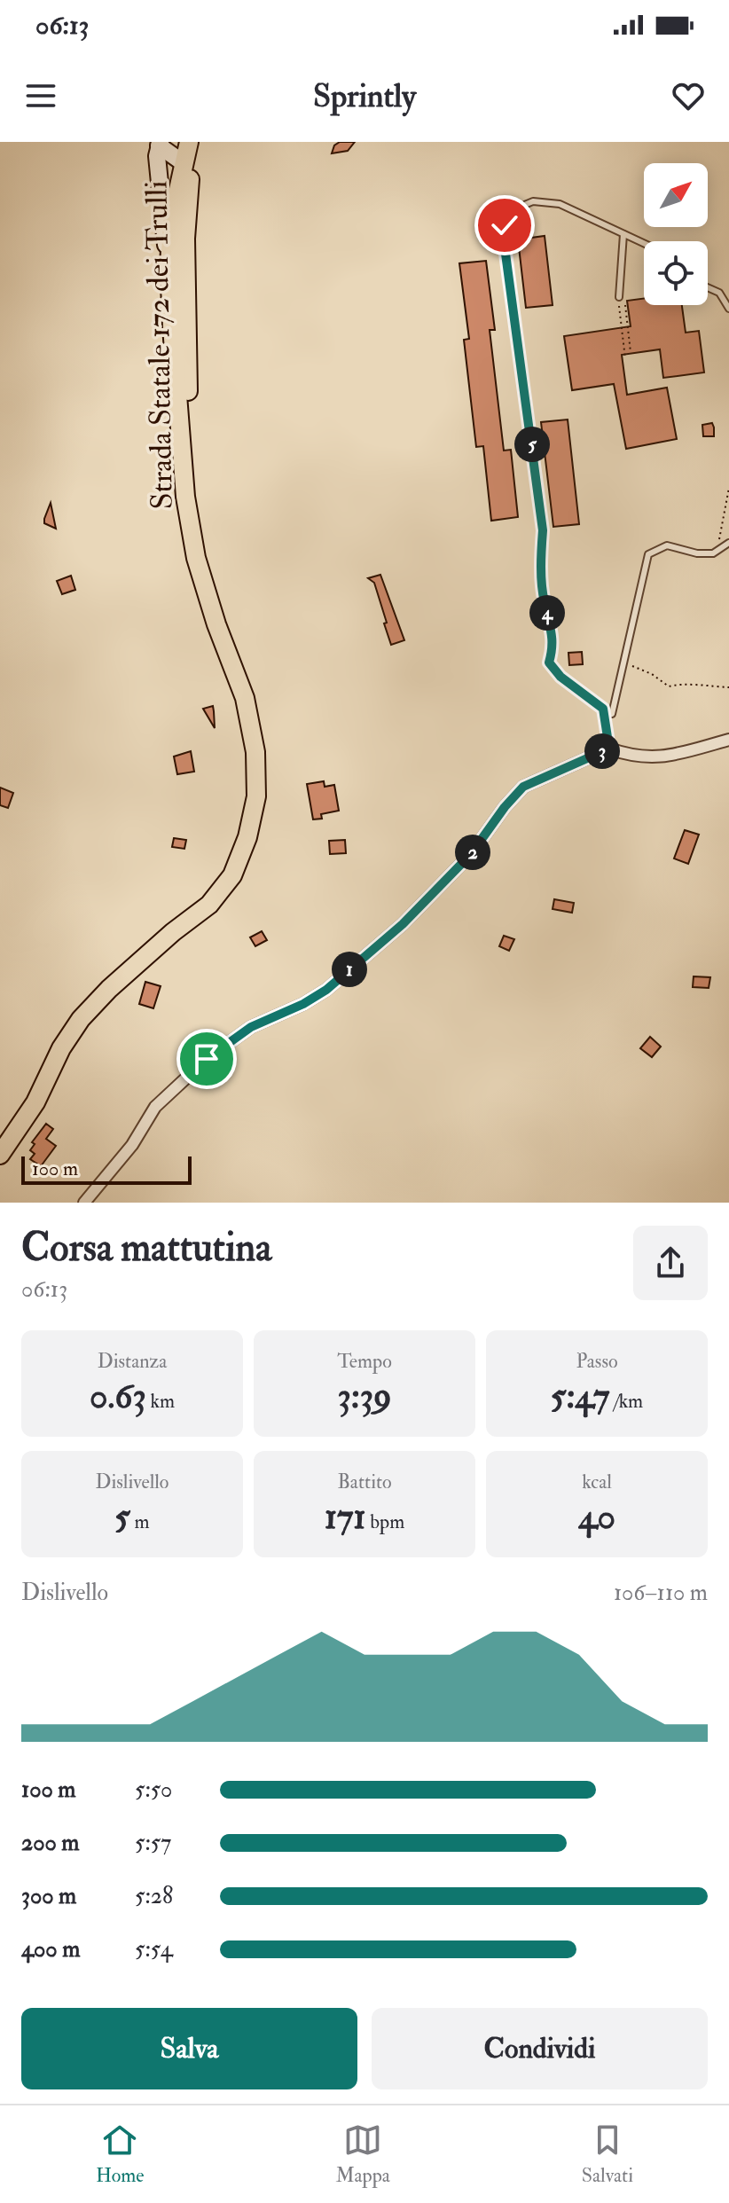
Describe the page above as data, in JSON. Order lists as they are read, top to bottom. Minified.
{"streets":{"main road":["Strada Statale 172 dei Trulli"]},"scale_bar":"100 m","north":"top right","page":{"status":"06:13","header":"Sprintly","pins":["5","4","3","2","1"],"scale":"100 m","heading":["Corsa mattutina","06:13"],"stats":[["Distanza","0.63 km"],["Tempo","3:39"],["Passo","5:47 /km"],["Dislivello","5 m"],["Battito","171 bpm"],["kcal","40"]],"chart":["Dislivello","106–110 m"],"list":[{"name":"100 m","note":"5:50"},{"name":"200 m","note":"5:57"},{"name":"300 m","note":"5:28"},{"name":"400 m","note":"5:54"}],"buttons":["Salva","Condividi"],"tabs":["Home","Mappa","Salvati"]}}
